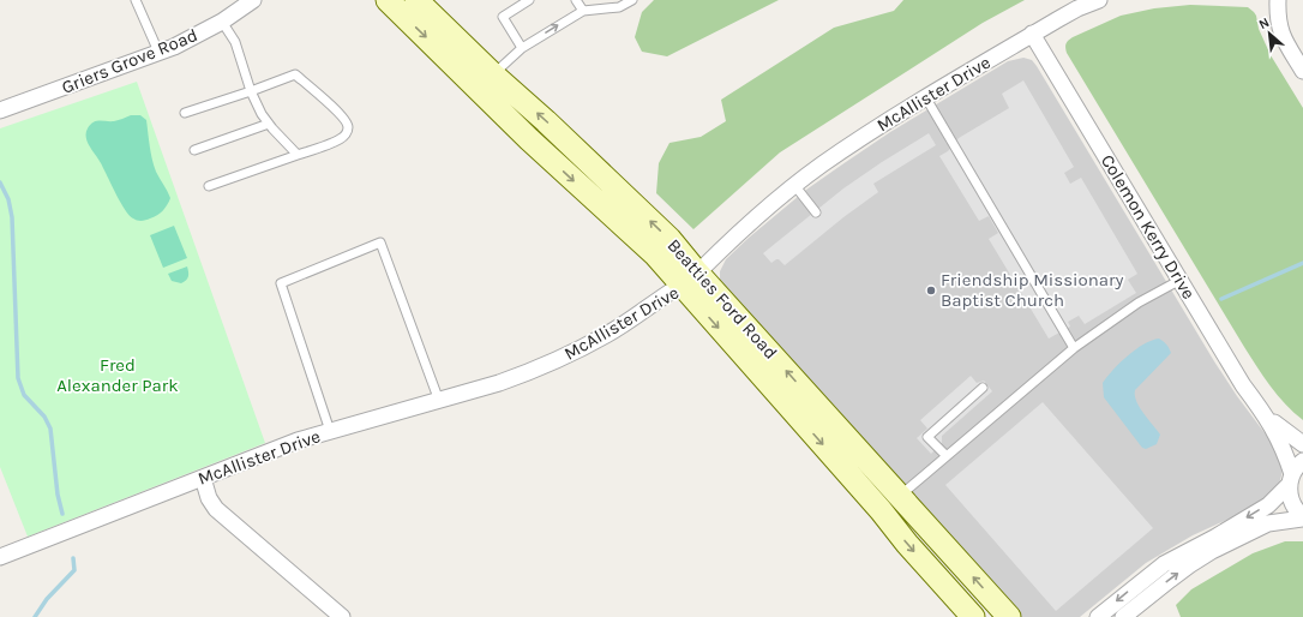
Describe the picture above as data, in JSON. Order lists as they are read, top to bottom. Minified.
{"streets":{"main road":["Beatties Ford Road"],"street":["Griers Grove Road","McAllister Drive","Colemon Kerry Drive"]},"crossings":[["McAllister Drive","Colemon Kerry Drive"],["McAllister Drive","Beatties Ford Road"]],"parks":["Fred Alexander Park"],"places":["Friendship Missionary Baptist Church"],"north":"top left"}
